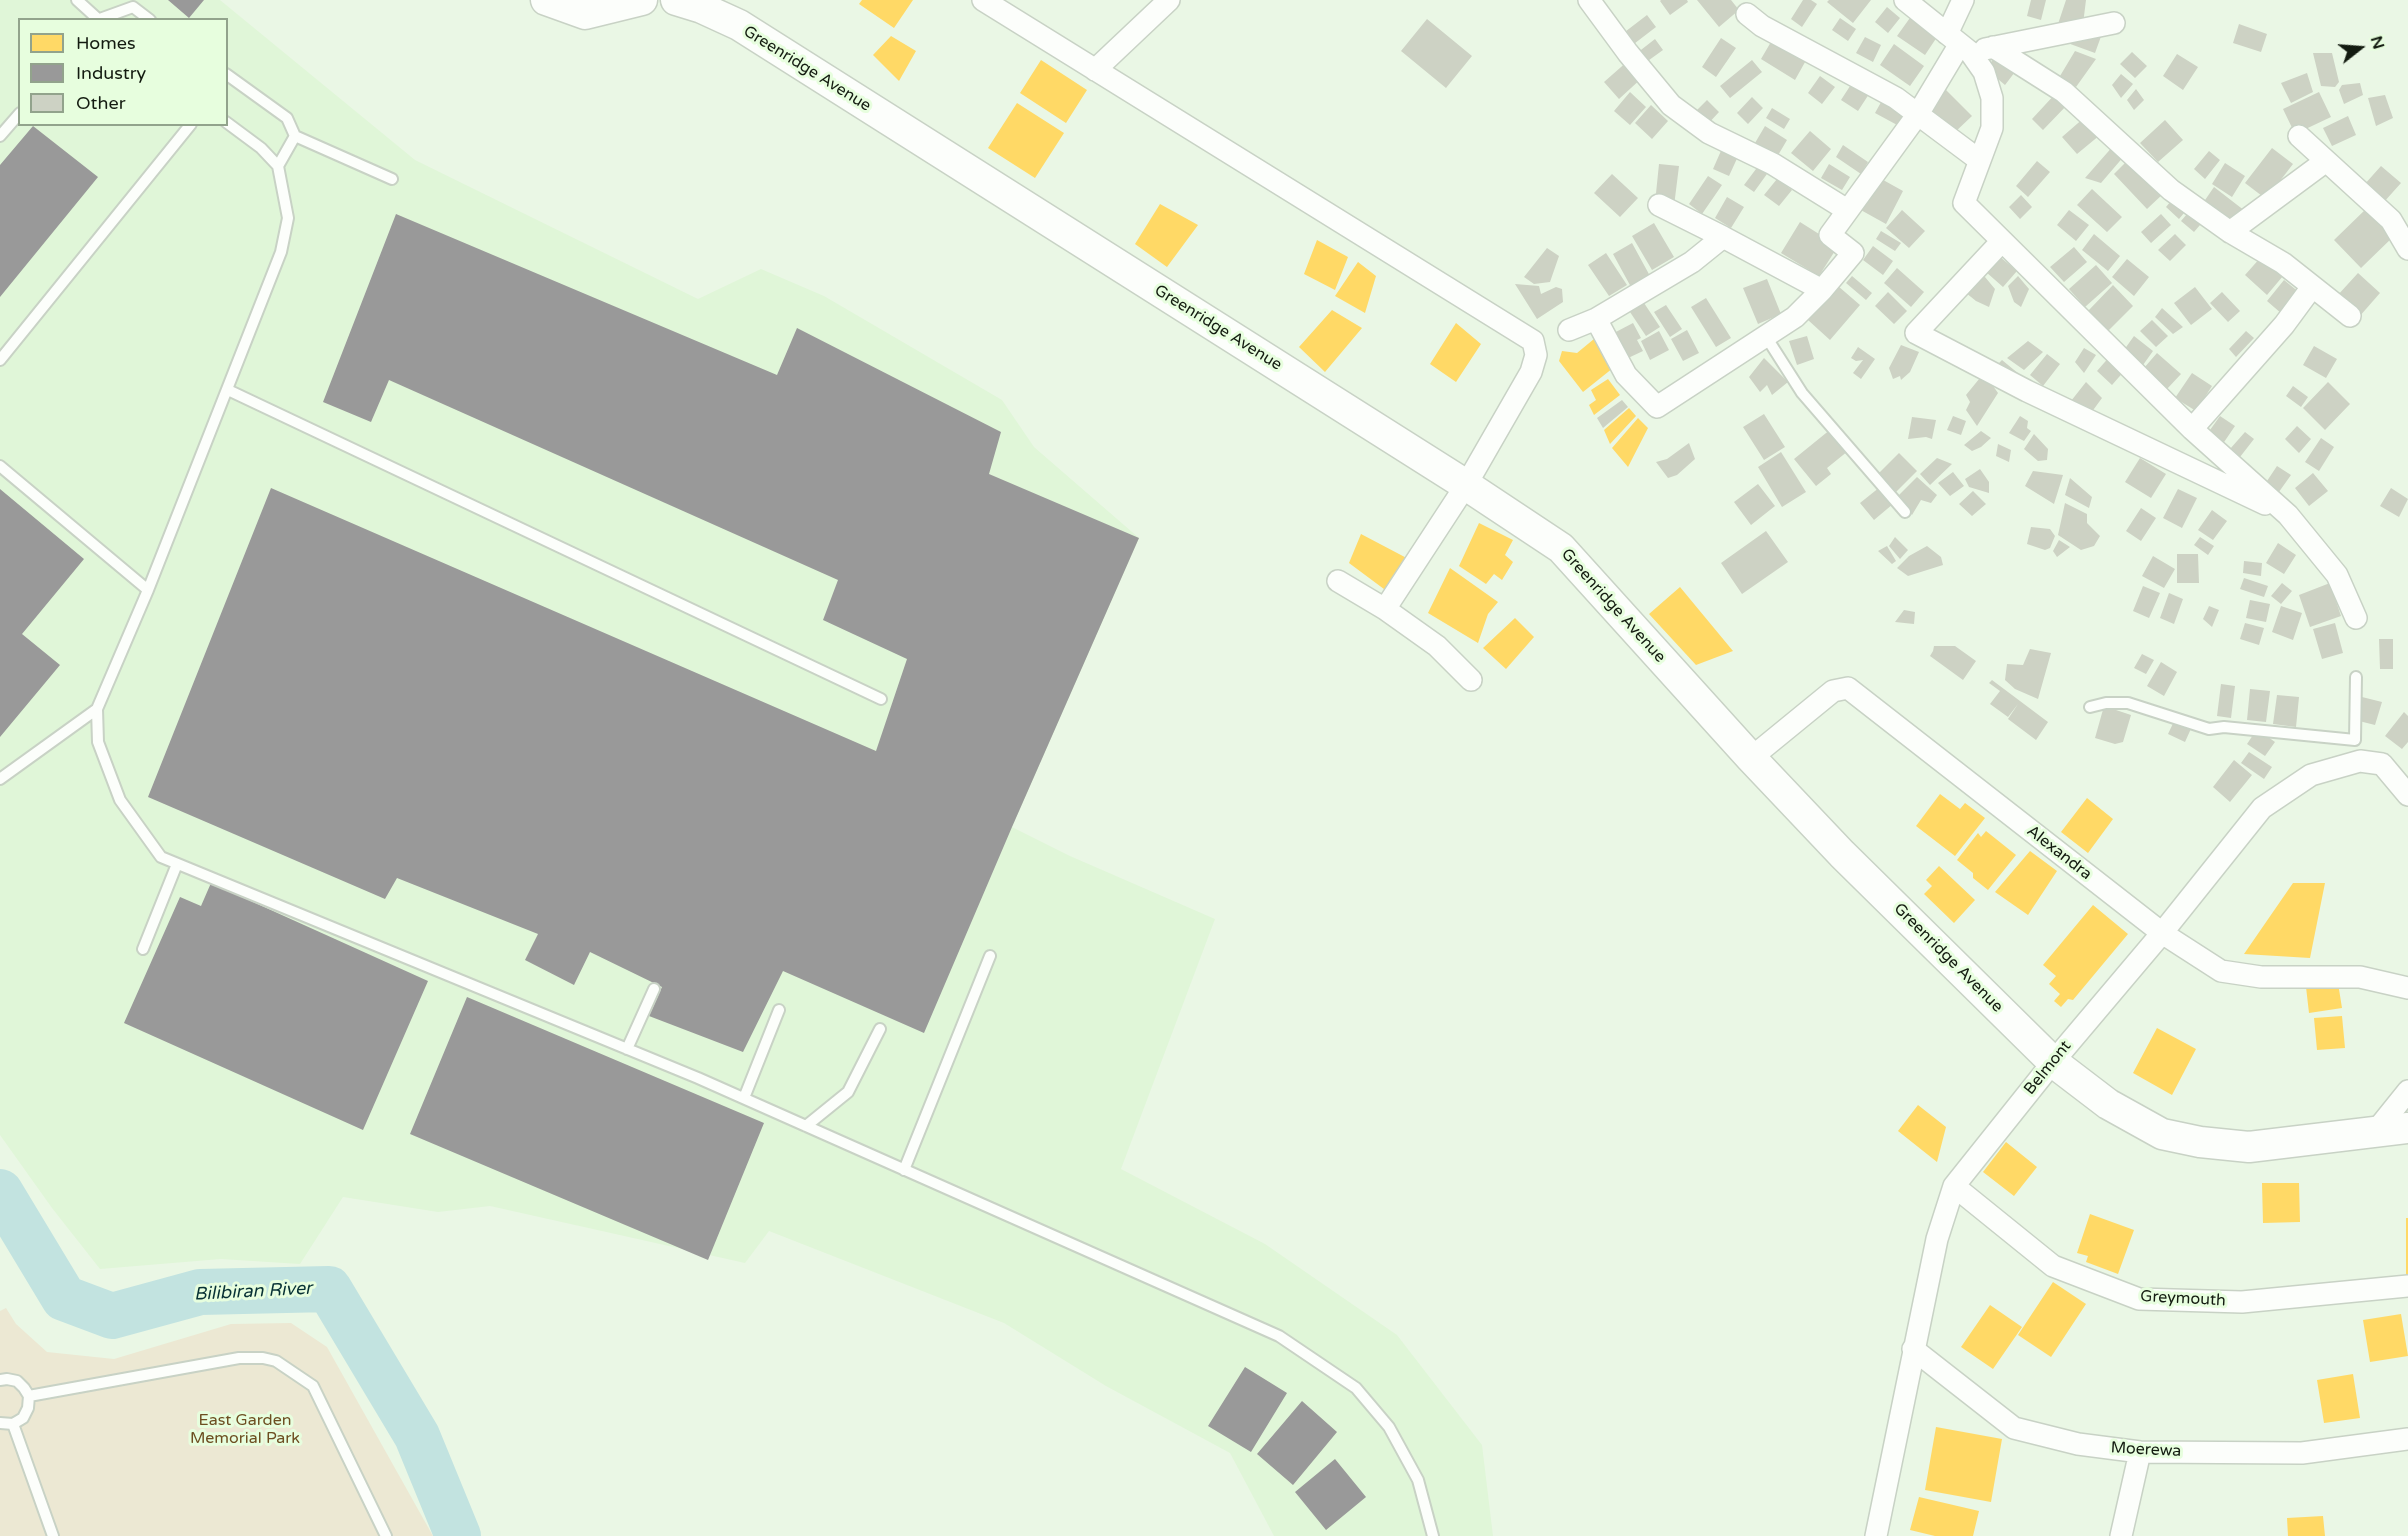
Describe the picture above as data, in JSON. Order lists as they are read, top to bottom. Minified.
{"streets":{"street":["Greenridge Avenue","Alexandra","Belmont","Greymouth","Moerewa"]},"crossings":[["Greenridge Avenue","Alexandra"],["Greenridge Avenue","Belmont"],["Alexandra","Belmont"],["Belmont","Greymouth"],["Belmont","Moerewa"]],"water":["Bilibiran River"],"parks":["East Garden Memorial Park"],"legend":["Homes","Industry","Other"],"north":"right"}
